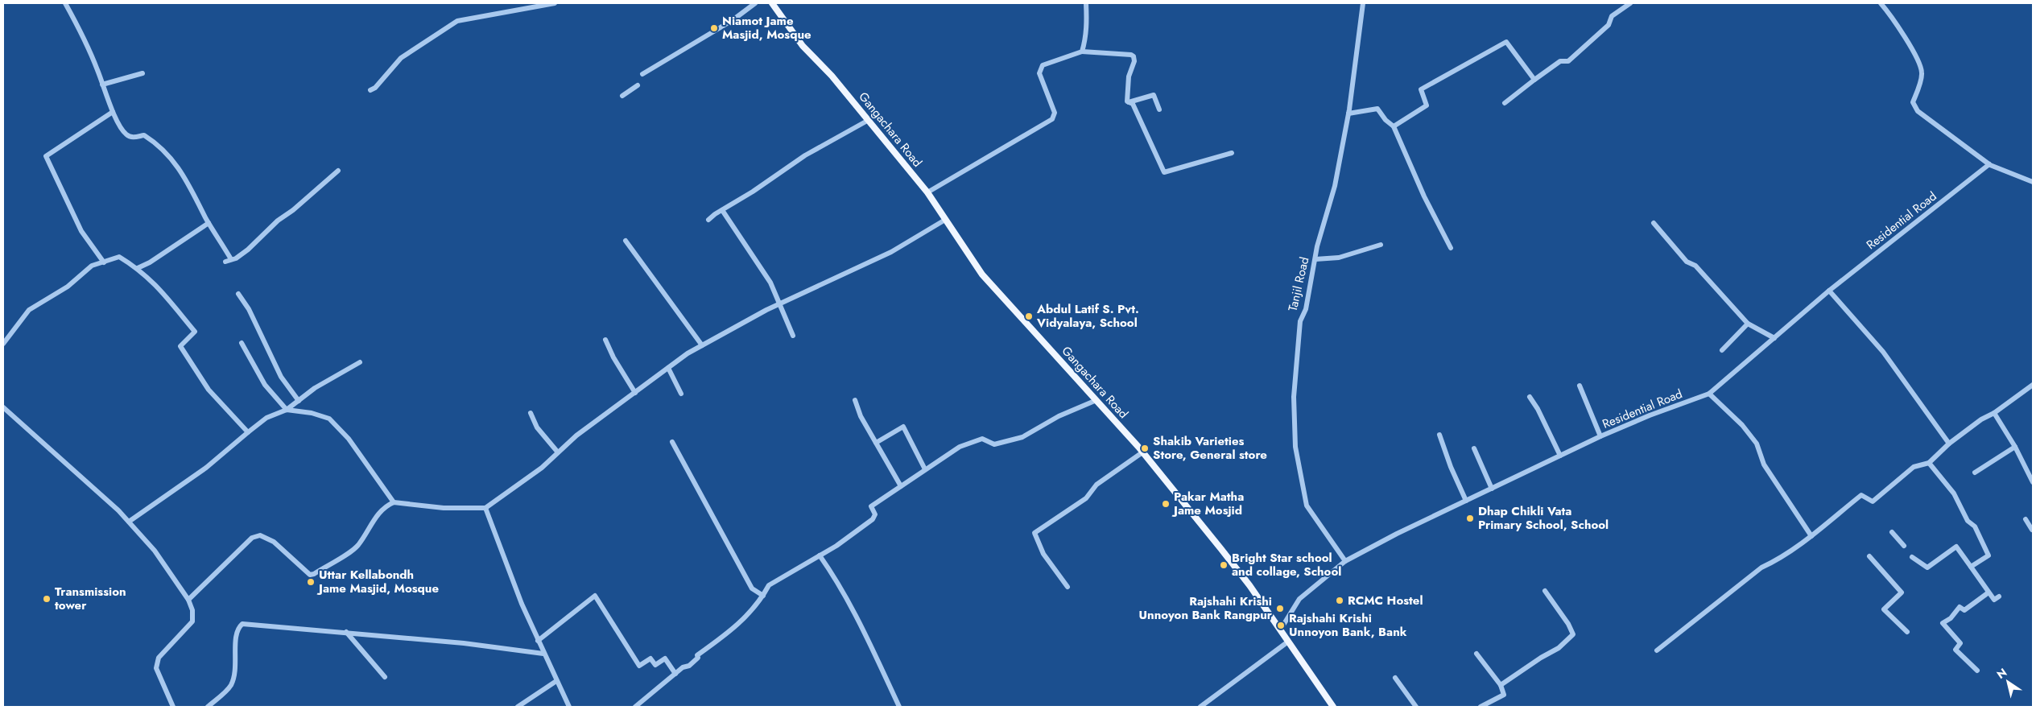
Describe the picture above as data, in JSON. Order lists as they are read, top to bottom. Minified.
{"streets":{"main road":["Gangachara Road"],"street":["Residential Road","Tanjil Road"]},"crossings":[["Gangachara Road","Residential Road"],["Residential Road","Tanjil Road"]],"places":["Niamot Jame Masjid, Mosque","Abdul Latif S. Pvt. Vidyalaya, School","Shakib Varieties Store, General store","Pakar Matha Jame Mosjid","Dhap Chikli Vata Primary School, School","Bright Star school and collage, School","Uttar Kellabondh Jame Masjid, Mosque","Transmission tower","RCMC Hostel","Rajshahi Krishi Unnoyon Bank Rangpur","Rajshahi Krishi Unnoyon Bank, Bank"],"north":"top left"}
